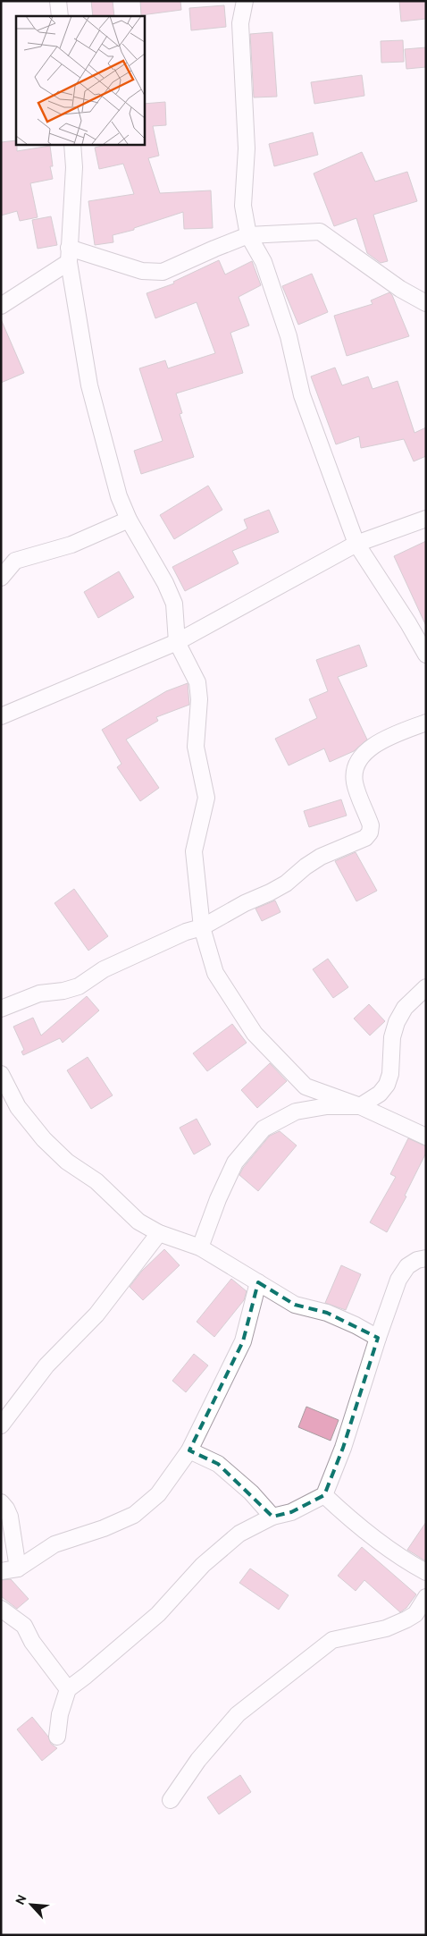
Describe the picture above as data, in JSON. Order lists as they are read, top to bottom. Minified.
{"north":"top left"}
